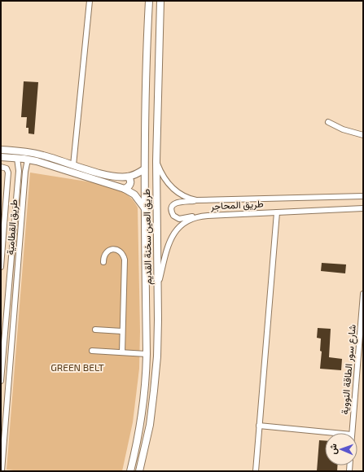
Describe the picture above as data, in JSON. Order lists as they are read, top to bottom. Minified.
{"streets":{"main road":["طريق العين سخنة القديم"],"street":["طريق المحاجر","طريق القطامية","شارع سور الطاقة النووية"]},"crossings":[["طريق المحاجر","طريق العين سخنة القديم"]],"parks":["GREEN BELT"],"north":"left"}
